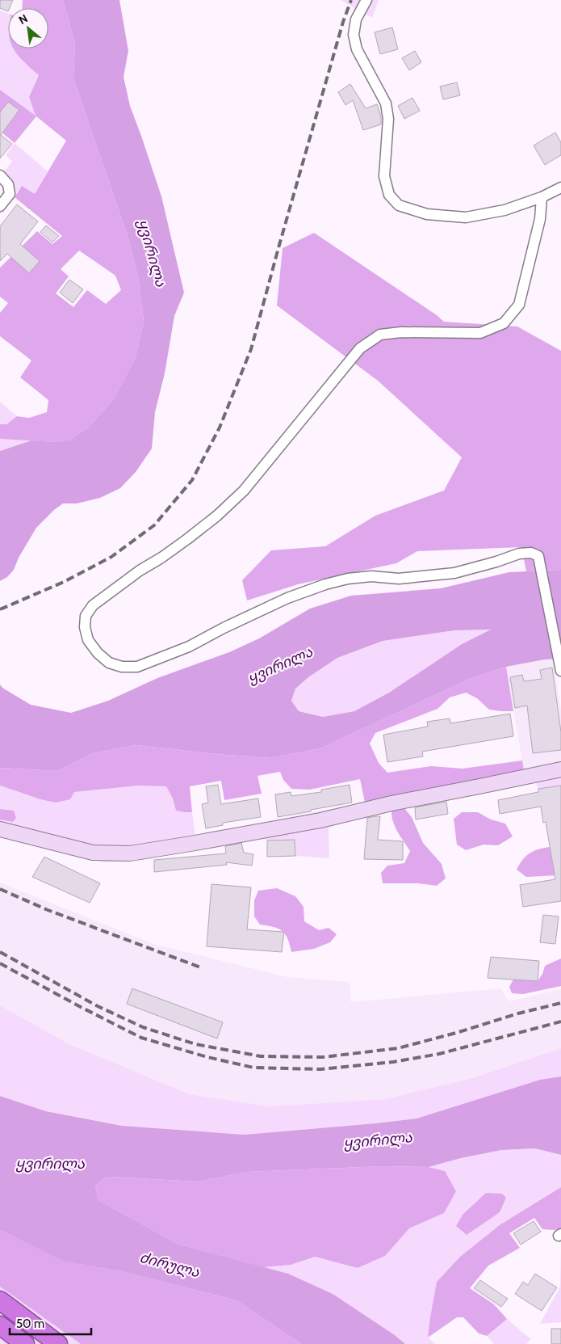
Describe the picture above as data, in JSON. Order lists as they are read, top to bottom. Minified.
{"water":["ყვირილა","ძირულა"],"scale_bar":"50 m","north":"top left"}
